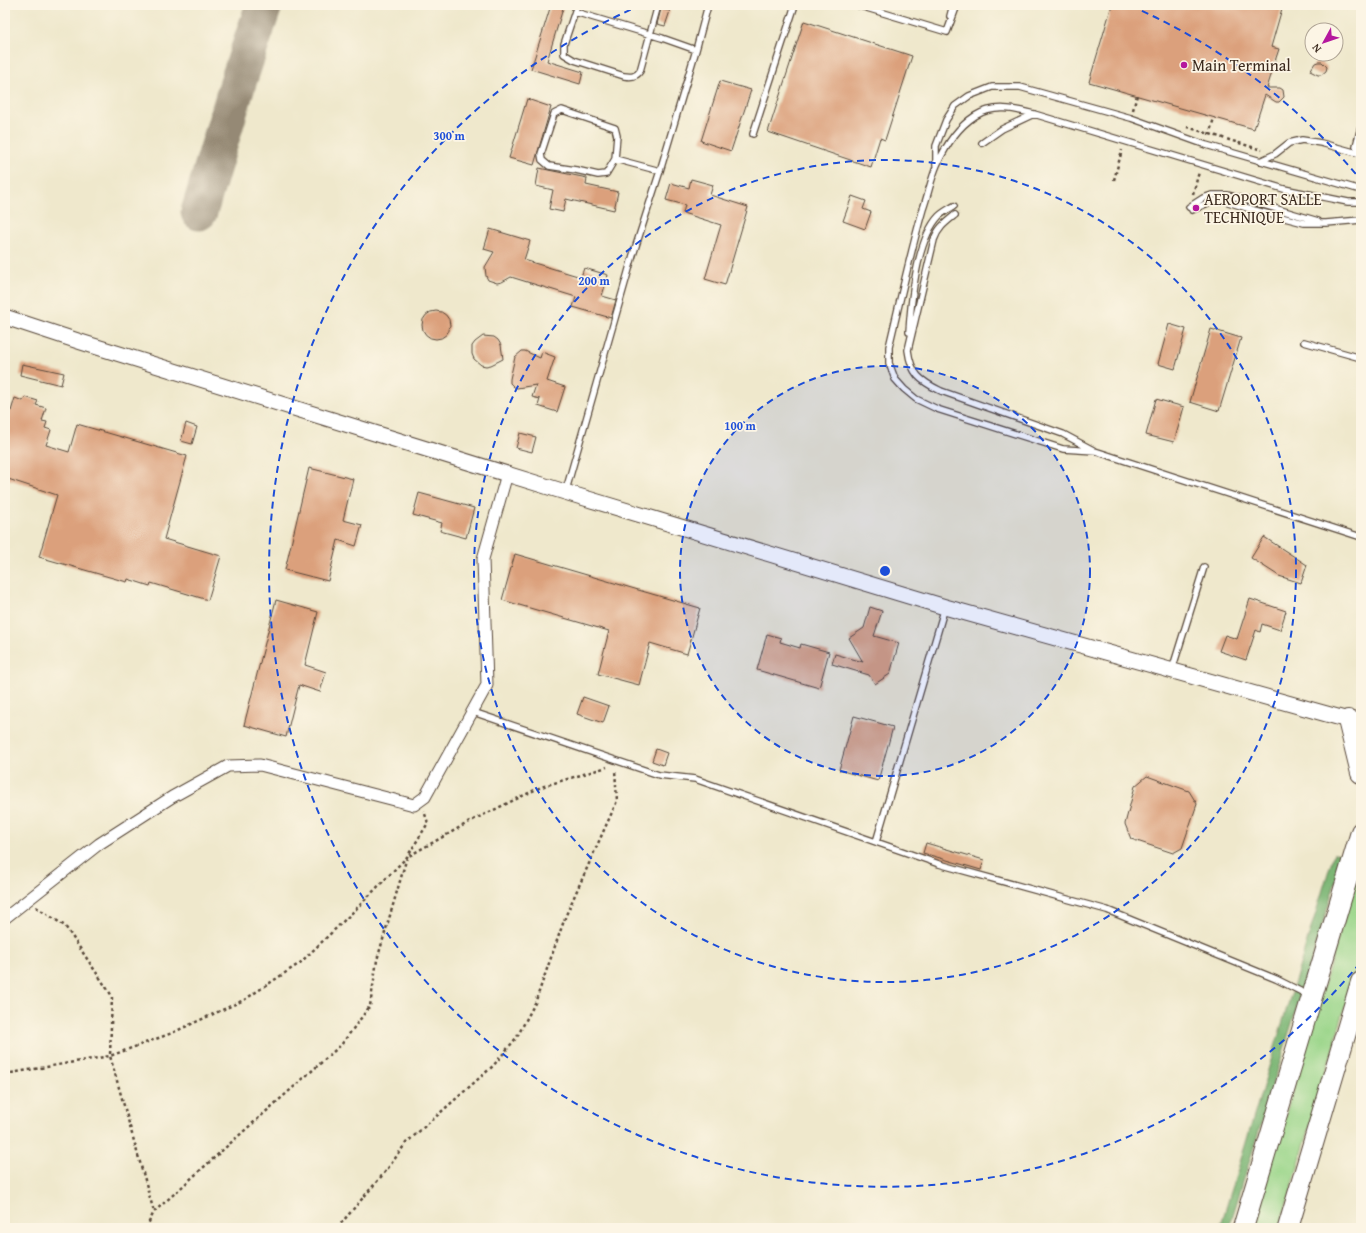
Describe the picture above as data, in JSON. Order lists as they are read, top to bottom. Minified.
{"places":["Main Terminal","AEROPORT SALLE TECHNIQUE"],"north":"bottom left","rings":["300 m","200 m","100 m"]}
